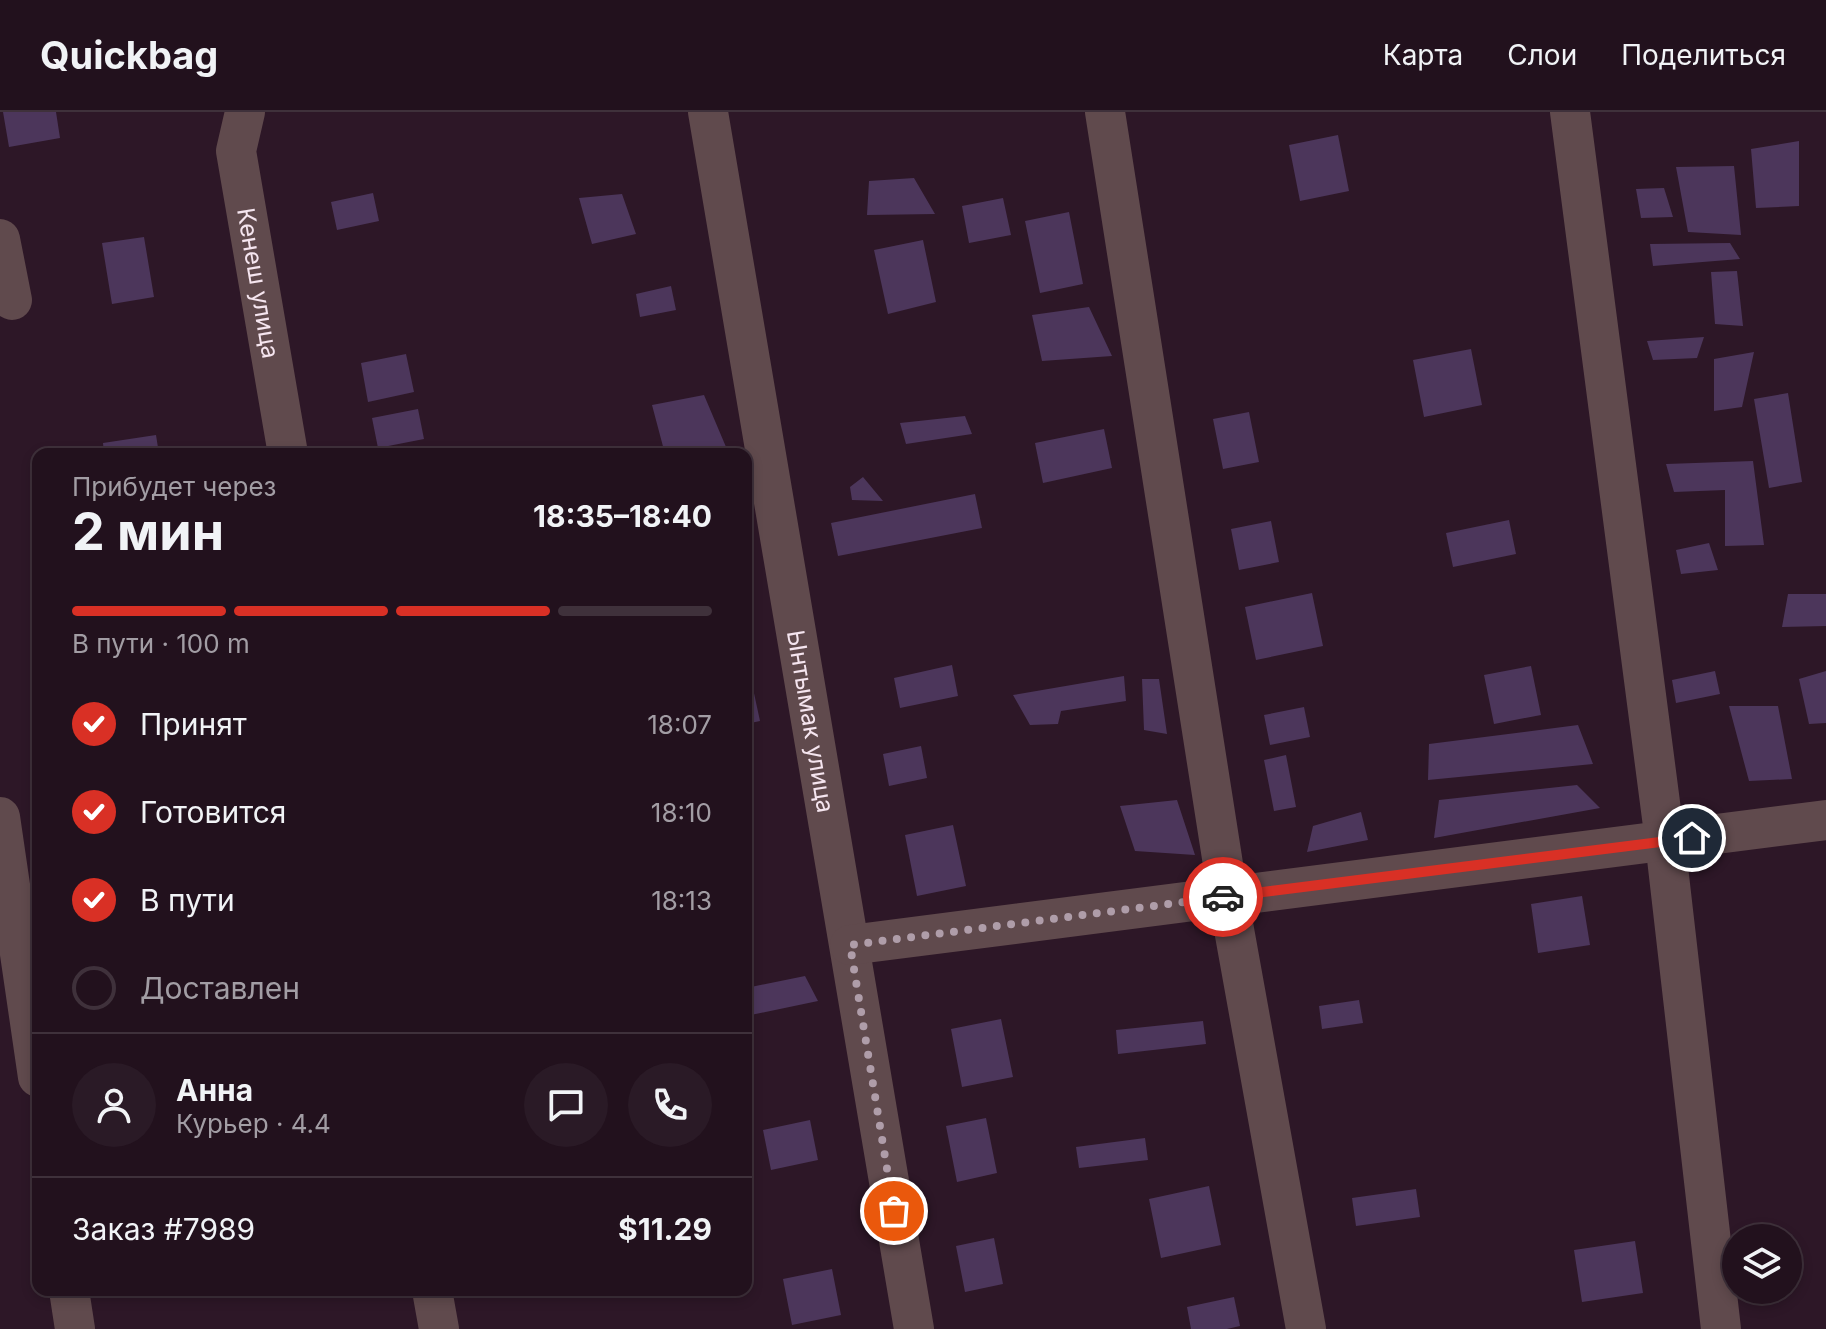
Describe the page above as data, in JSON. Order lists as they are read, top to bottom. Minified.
{"streets":{"street":["Кенеш улица","Ынтымак улица"]},"page":{"header":"Quickbag","nav":["Карта","Слои","Поделиться"],"heading":["2 мин","Прибудет через","18:35–18:40"],"panel":["Анна","Курьер · 4.4","Заказ #7989","$11.29"],"bar":"В пути · 100 m","list":[["Принят","18:07"],["Готовится","18:10"],["В пути","18:13"],"Доставлен"]}}
